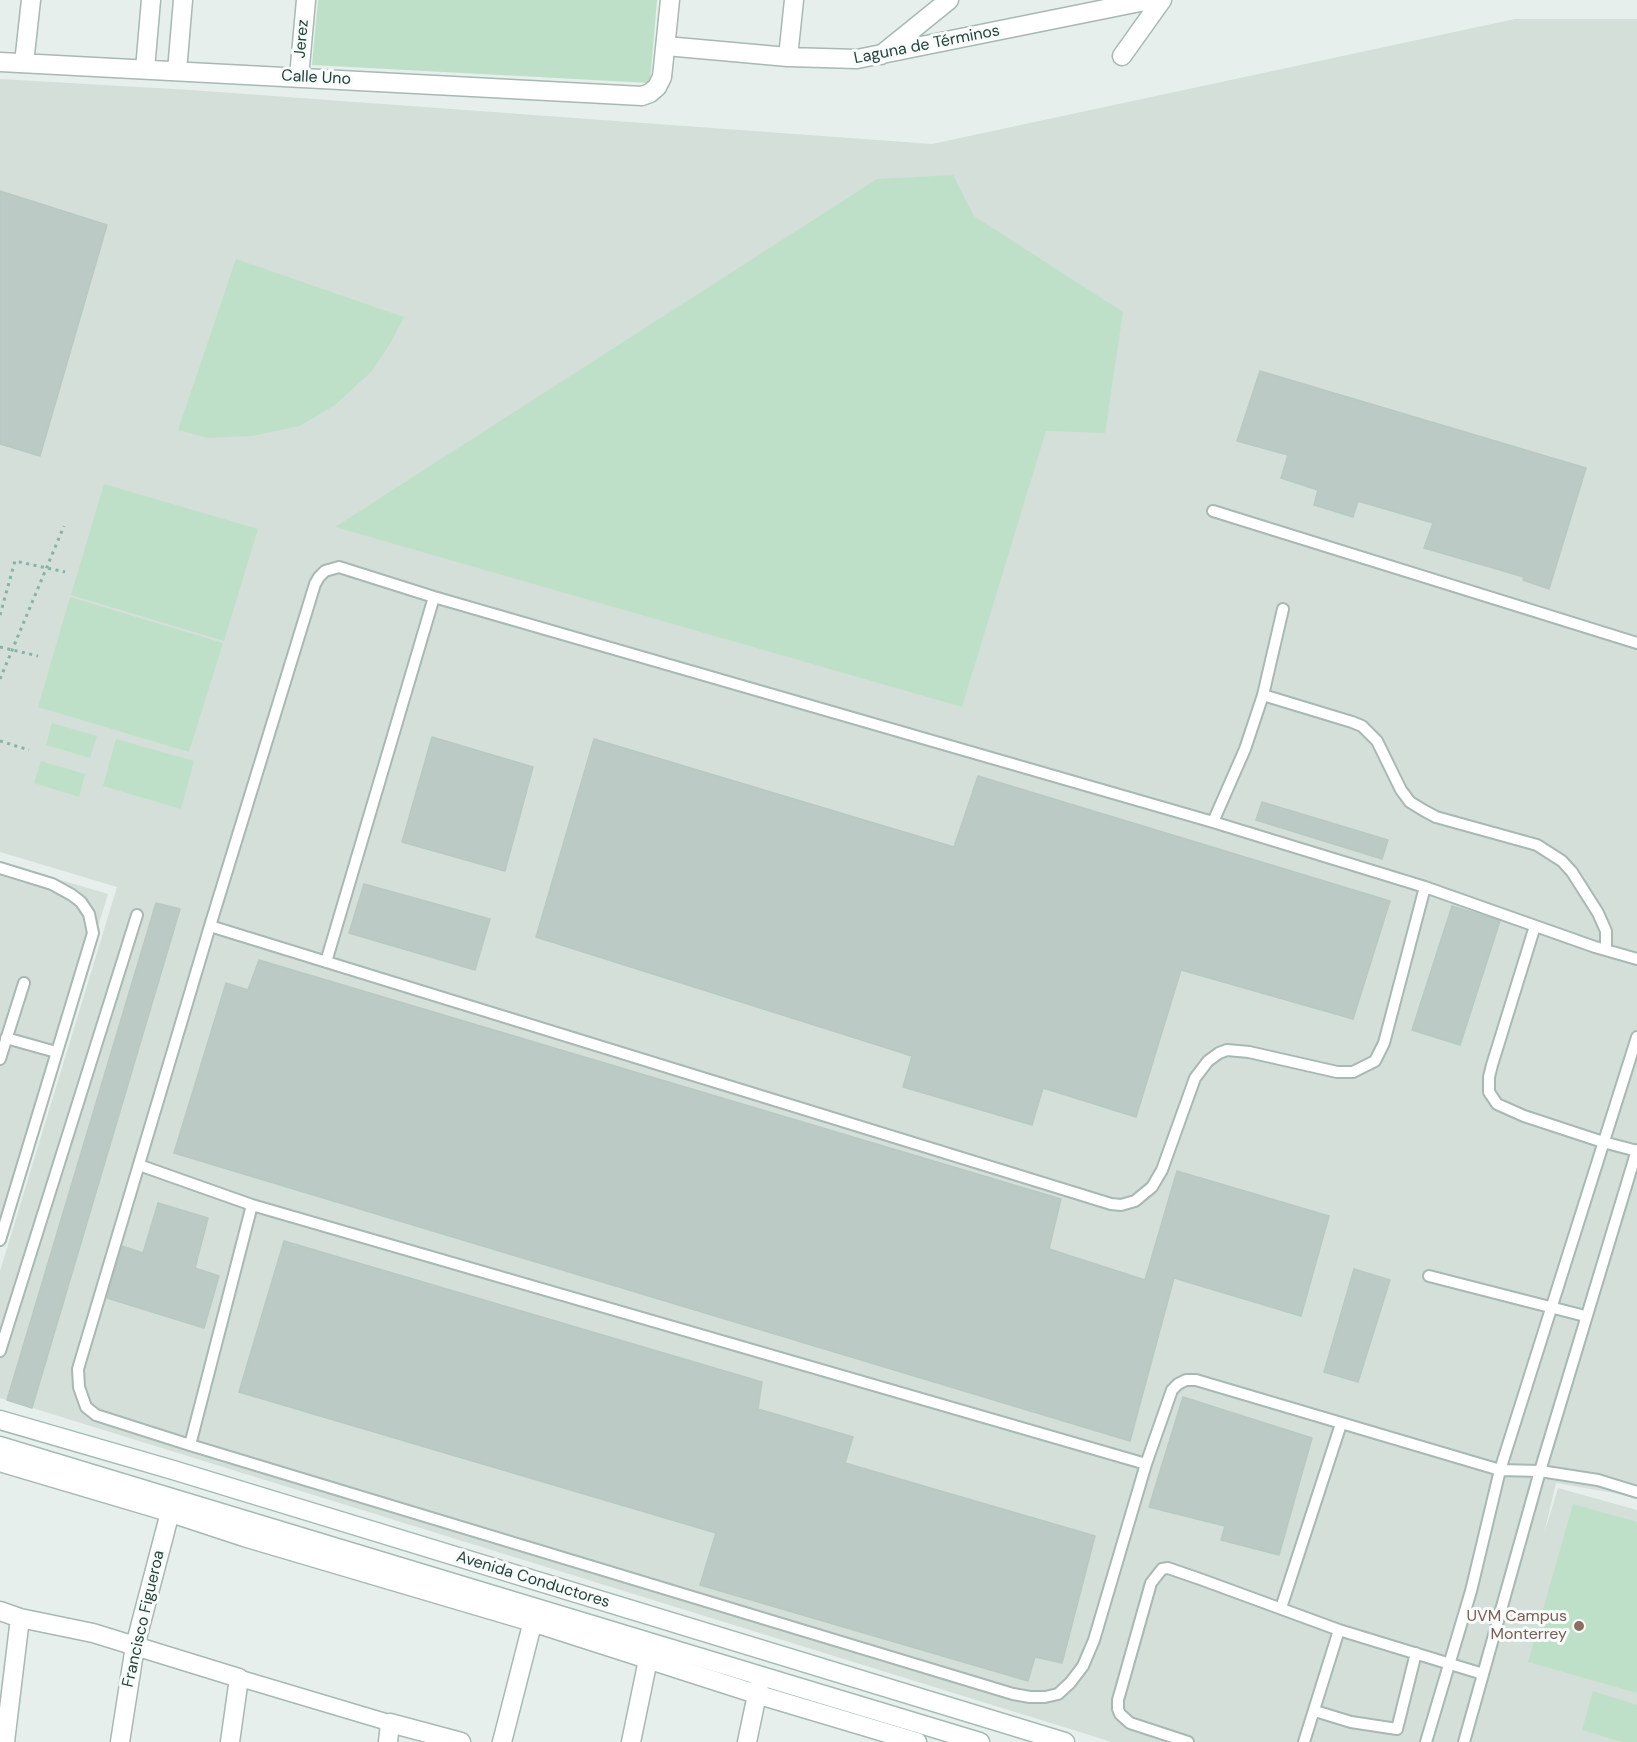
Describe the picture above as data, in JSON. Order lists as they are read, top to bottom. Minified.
{"streets":{"street":["Jerez","Laguna de Términos","Calle Uno","Avenida Conductores","Francisco Figueroa"]},"crossings":[["Jerez","Calle Uno"],["Laguna de Términos","Calle Uno"],["Avenida Conductores","Francisco Figueroa"]],"places":["UVM Campus Monterrey"]}
